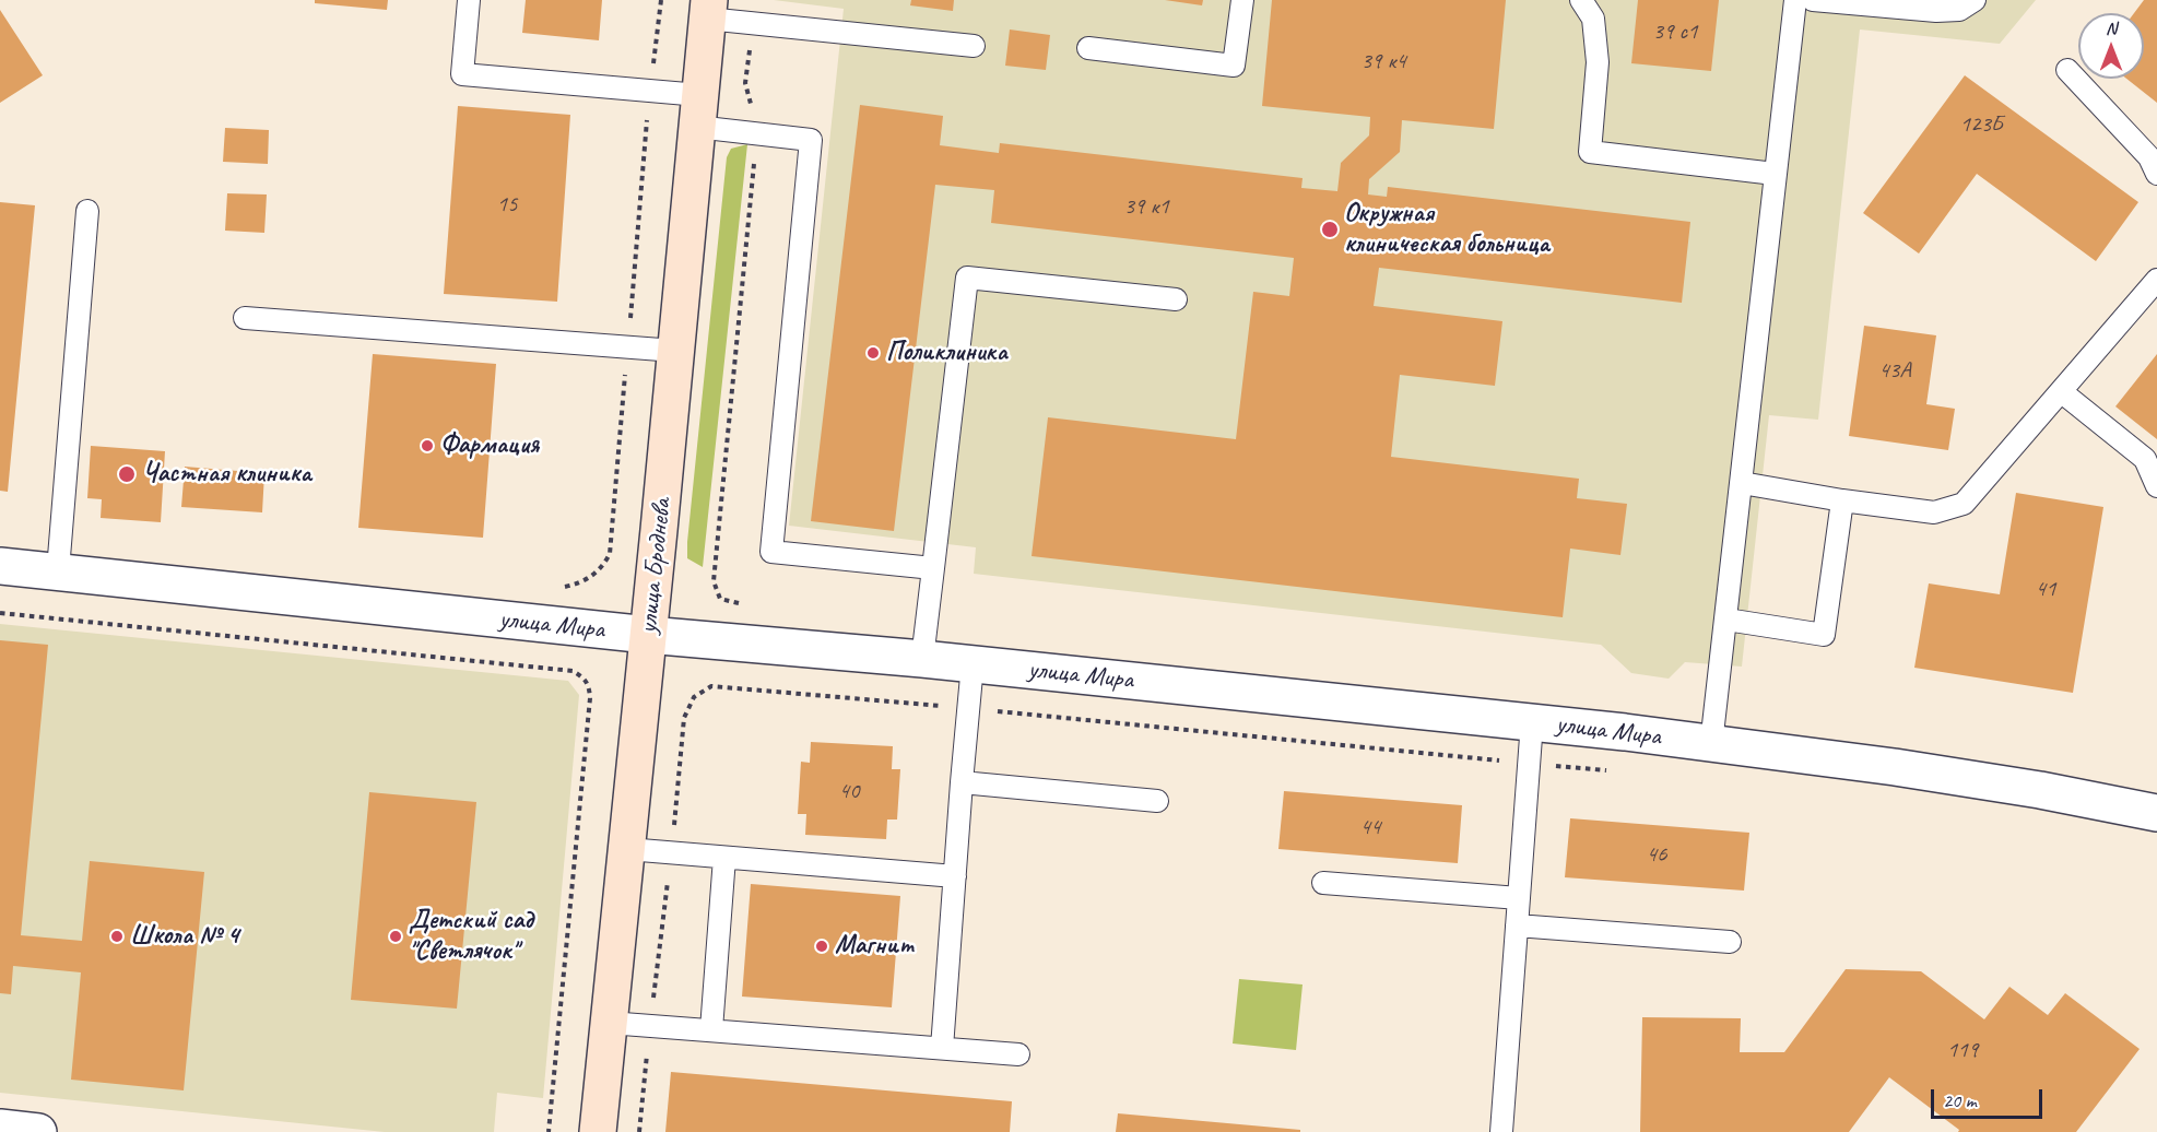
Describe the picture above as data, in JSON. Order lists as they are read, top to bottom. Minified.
{"streets":{"main road":["улица Броднева"],"street":["улица Мира"]},"crossings":[["улица Броднева","улица Мира"]],"places":["Окружная клиническая больница","Поликлиника","Фармация","Частная клиника","Школа № 4","Детский сад \"Светлячок\"","Магнит"],"house_numbers":["39 с1","39 к4","123Б","15","39 к1","43А","41","40","44","46","119"],"scale_bar":"20 m","north":"top"}
